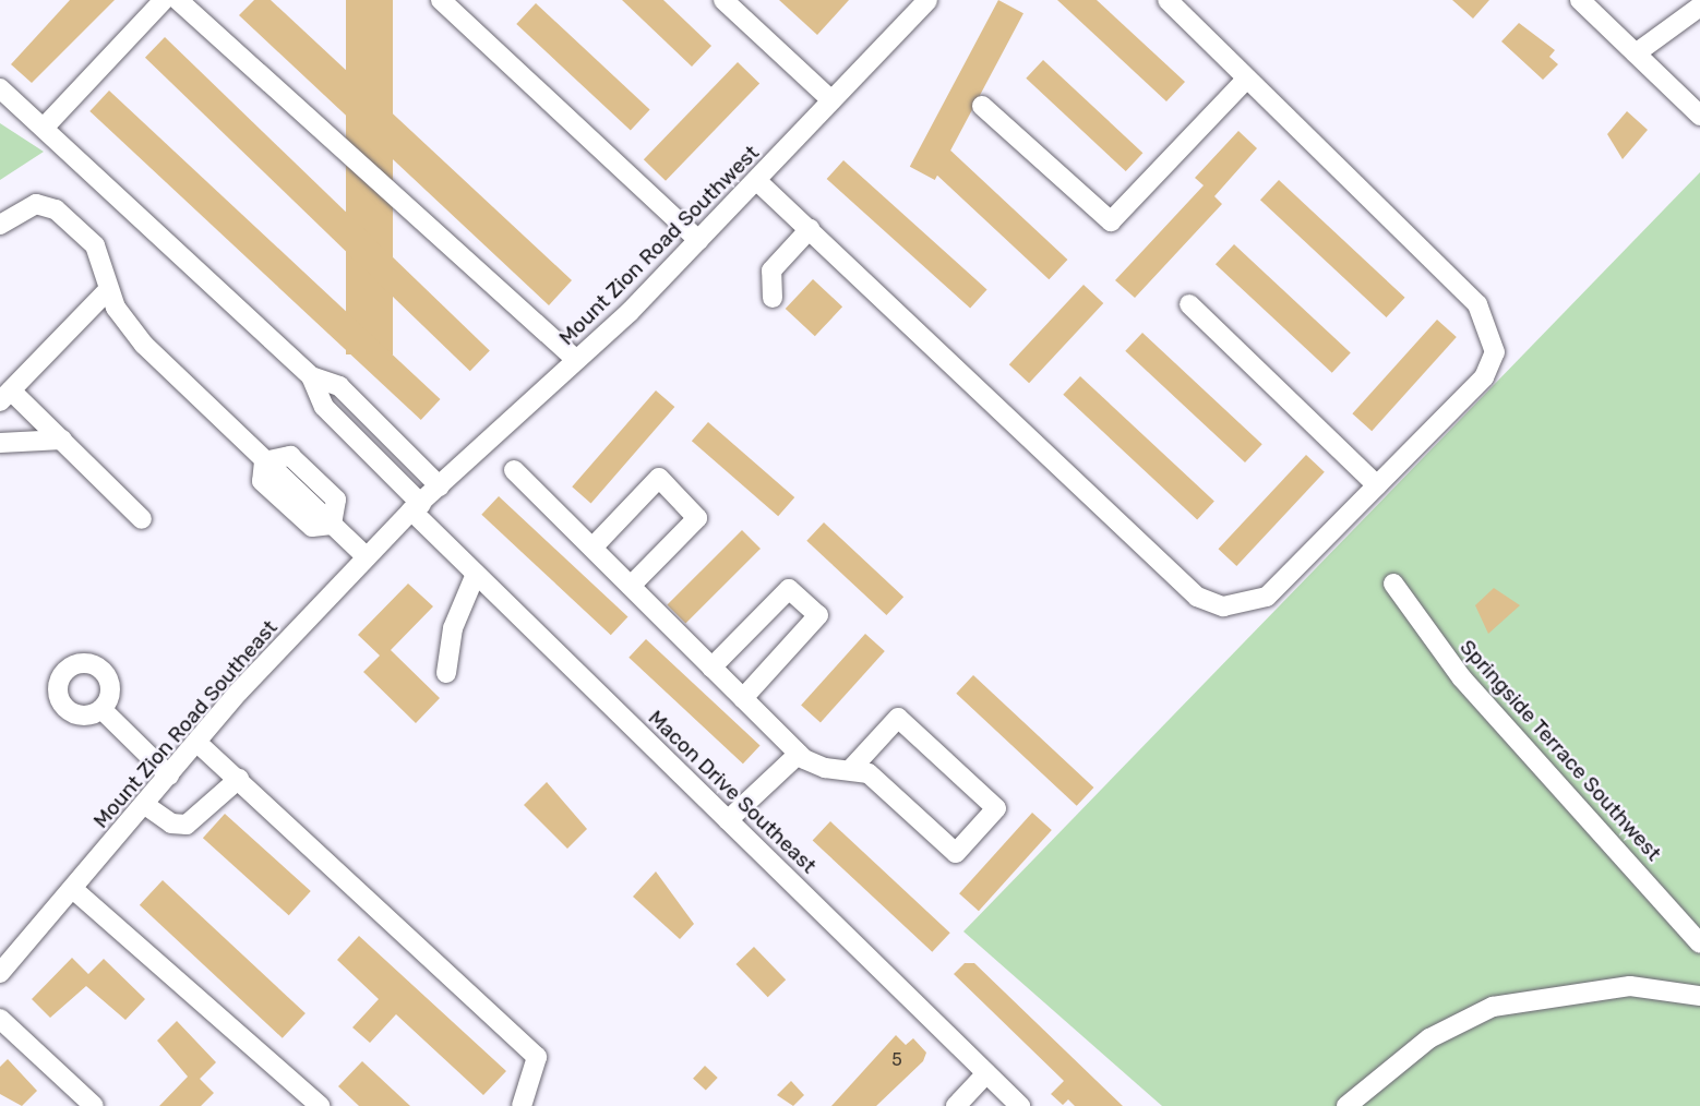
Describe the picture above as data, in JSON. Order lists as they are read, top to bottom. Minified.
{"streets":{"street":["Mount Zion Road Southwest","Mount Zion Road Southeast","Springside Terrace Southwest","Macon Drive Southeast"]},"crossings":[["Mount Zion Road Southwest","Mount Zion Road Southeast"],["Mount Zion Road Southwest","Macon Drive Southeast"],["Mount Zion Road Southeast","Macon Drive Southeast"]],"house_numbers":["5"]}
